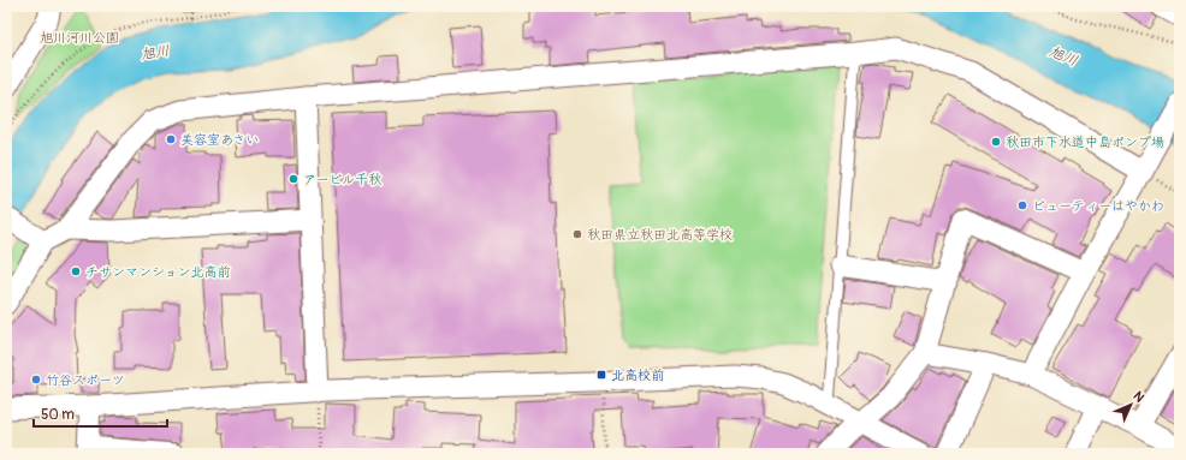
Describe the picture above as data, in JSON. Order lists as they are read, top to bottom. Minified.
{"water":["旭川"],"parks":["旭川河川公園"],"places":{"other":["美容室あさい","秋田市下水道中島ポンプ場","アービル千秋","ビューティーはやかわ","秋田県立秋田北高等学校","チサンマンション北高前","竹谷スポーツ"],"transit":["北高校前"]},"scale_bar":"50 m","north":"top right"}
